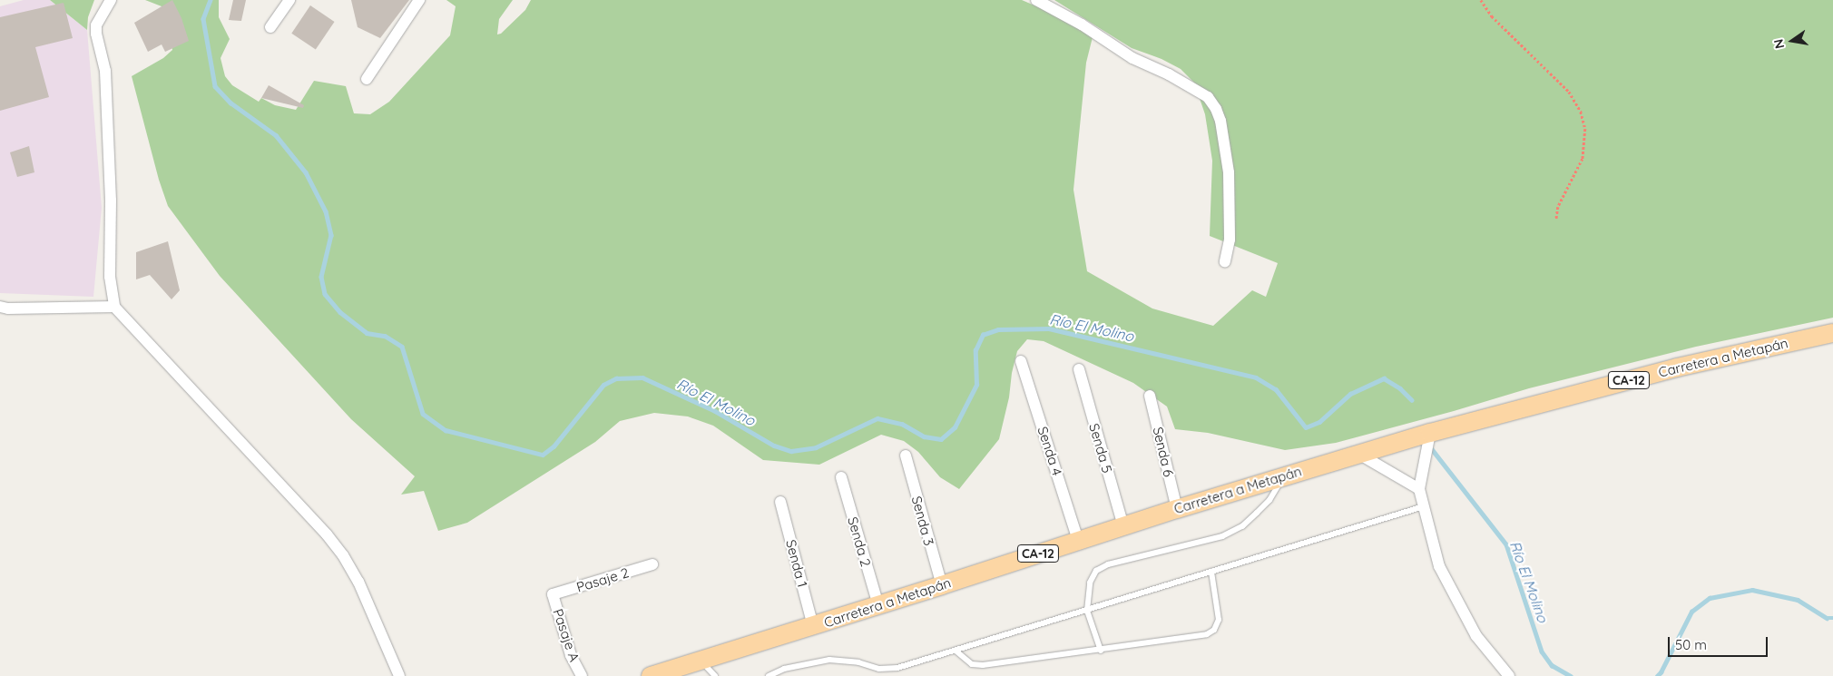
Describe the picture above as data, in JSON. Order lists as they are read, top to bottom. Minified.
{"streets":{"main road":["Carretera a Metapán","CA-12"],"street":["Senda 5","Senda 4","Senda 6","Senda 3","Senda 2","Senda 1","Pasaje 2","Pasaje A"]},"crossings":[["Carretera a Metapán","Senda 5"],["Carretera a Metapán","Senda 4"],["Carretera a Metapán","Senda 6"],["Carretera a Metapán","Senda 3"],["Carretera a Metapán","Senda 2"],["Carretera a Metapán","Senda 1"],["Pasaje 2","Pasaje A"]],"water":["Río El Molino"],"scale_bar":"50 m","north":"left"}
